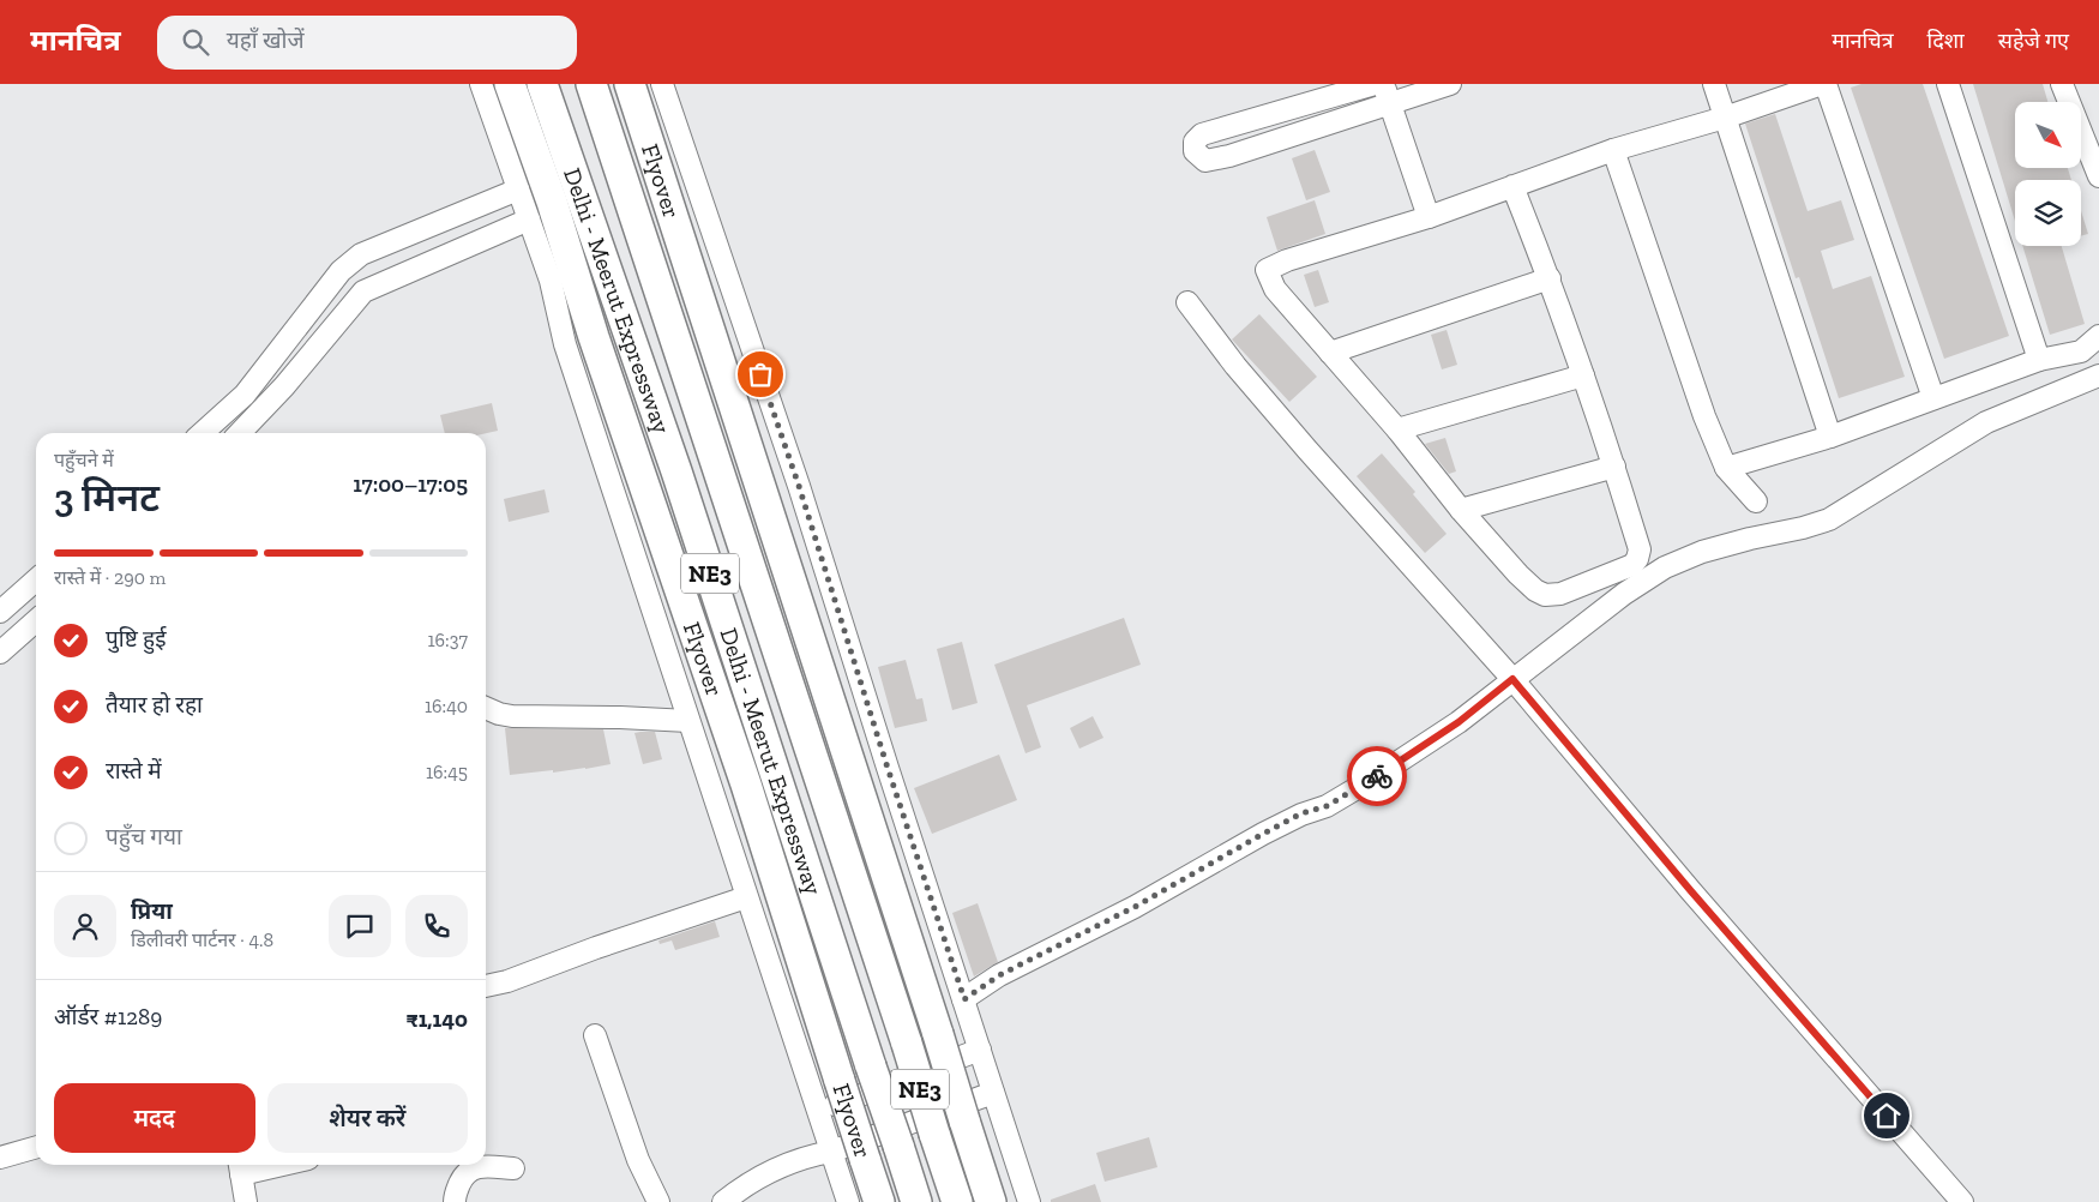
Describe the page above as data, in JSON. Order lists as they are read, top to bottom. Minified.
{"streets":{"highway":["Flyover","Delhi - Meerut Expressway","NE3"]},"north":"bottom right","page":{"header":"मानचित्र","search":"यहाँ खोजें","nav":["मानचित्र","दिशा","सहेजे गए"],"heading":["3 मिनट","पहुँचने में","17:00–17:05"],"panel":["प्रिया","डिलीवरी पार्टनर · 4.8","ऑर्डर #1289","₹1,140"],"bar":"रास्ते में · 290 m","list":[["पुष्टि हुई","16:37"],["तैयार हो रहा","16:40"],["रास्ते में","16:45"],"पहुँच गया"],"buttons":["मदद","शेयर करें"]}}
